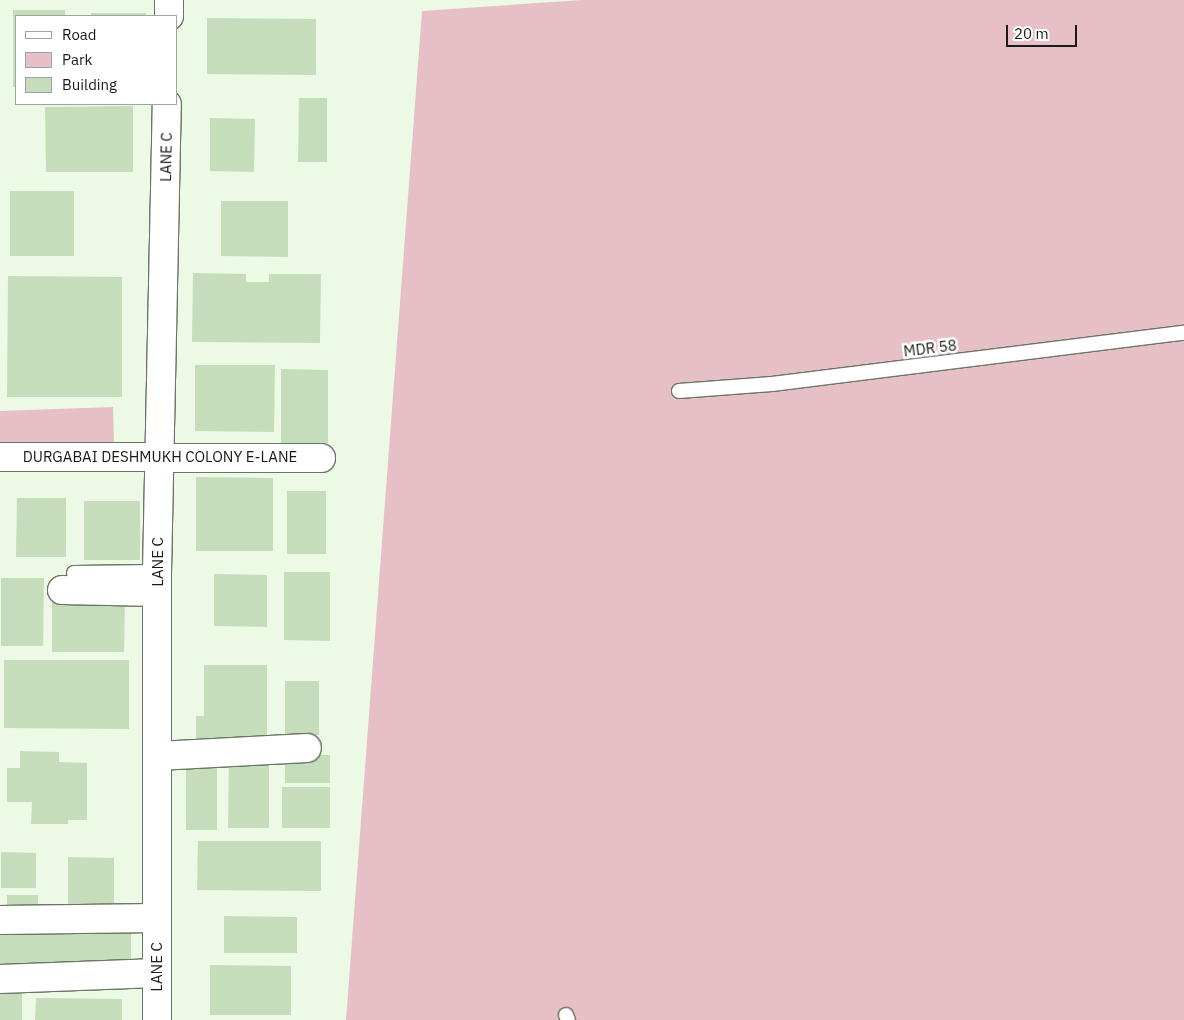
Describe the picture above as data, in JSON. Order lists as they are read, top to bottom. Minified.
{"streets":{"street":["LANE C","DURGABAI DESHMUKH COLONY E-LANE"],"lane":["MDR 58"]},"crossings":[["LANE C","DURGABAI DESHMUKH COLONY E-LANE"]],"legend":["Road","Park","Building"],"scale_bar":"20 m"}
